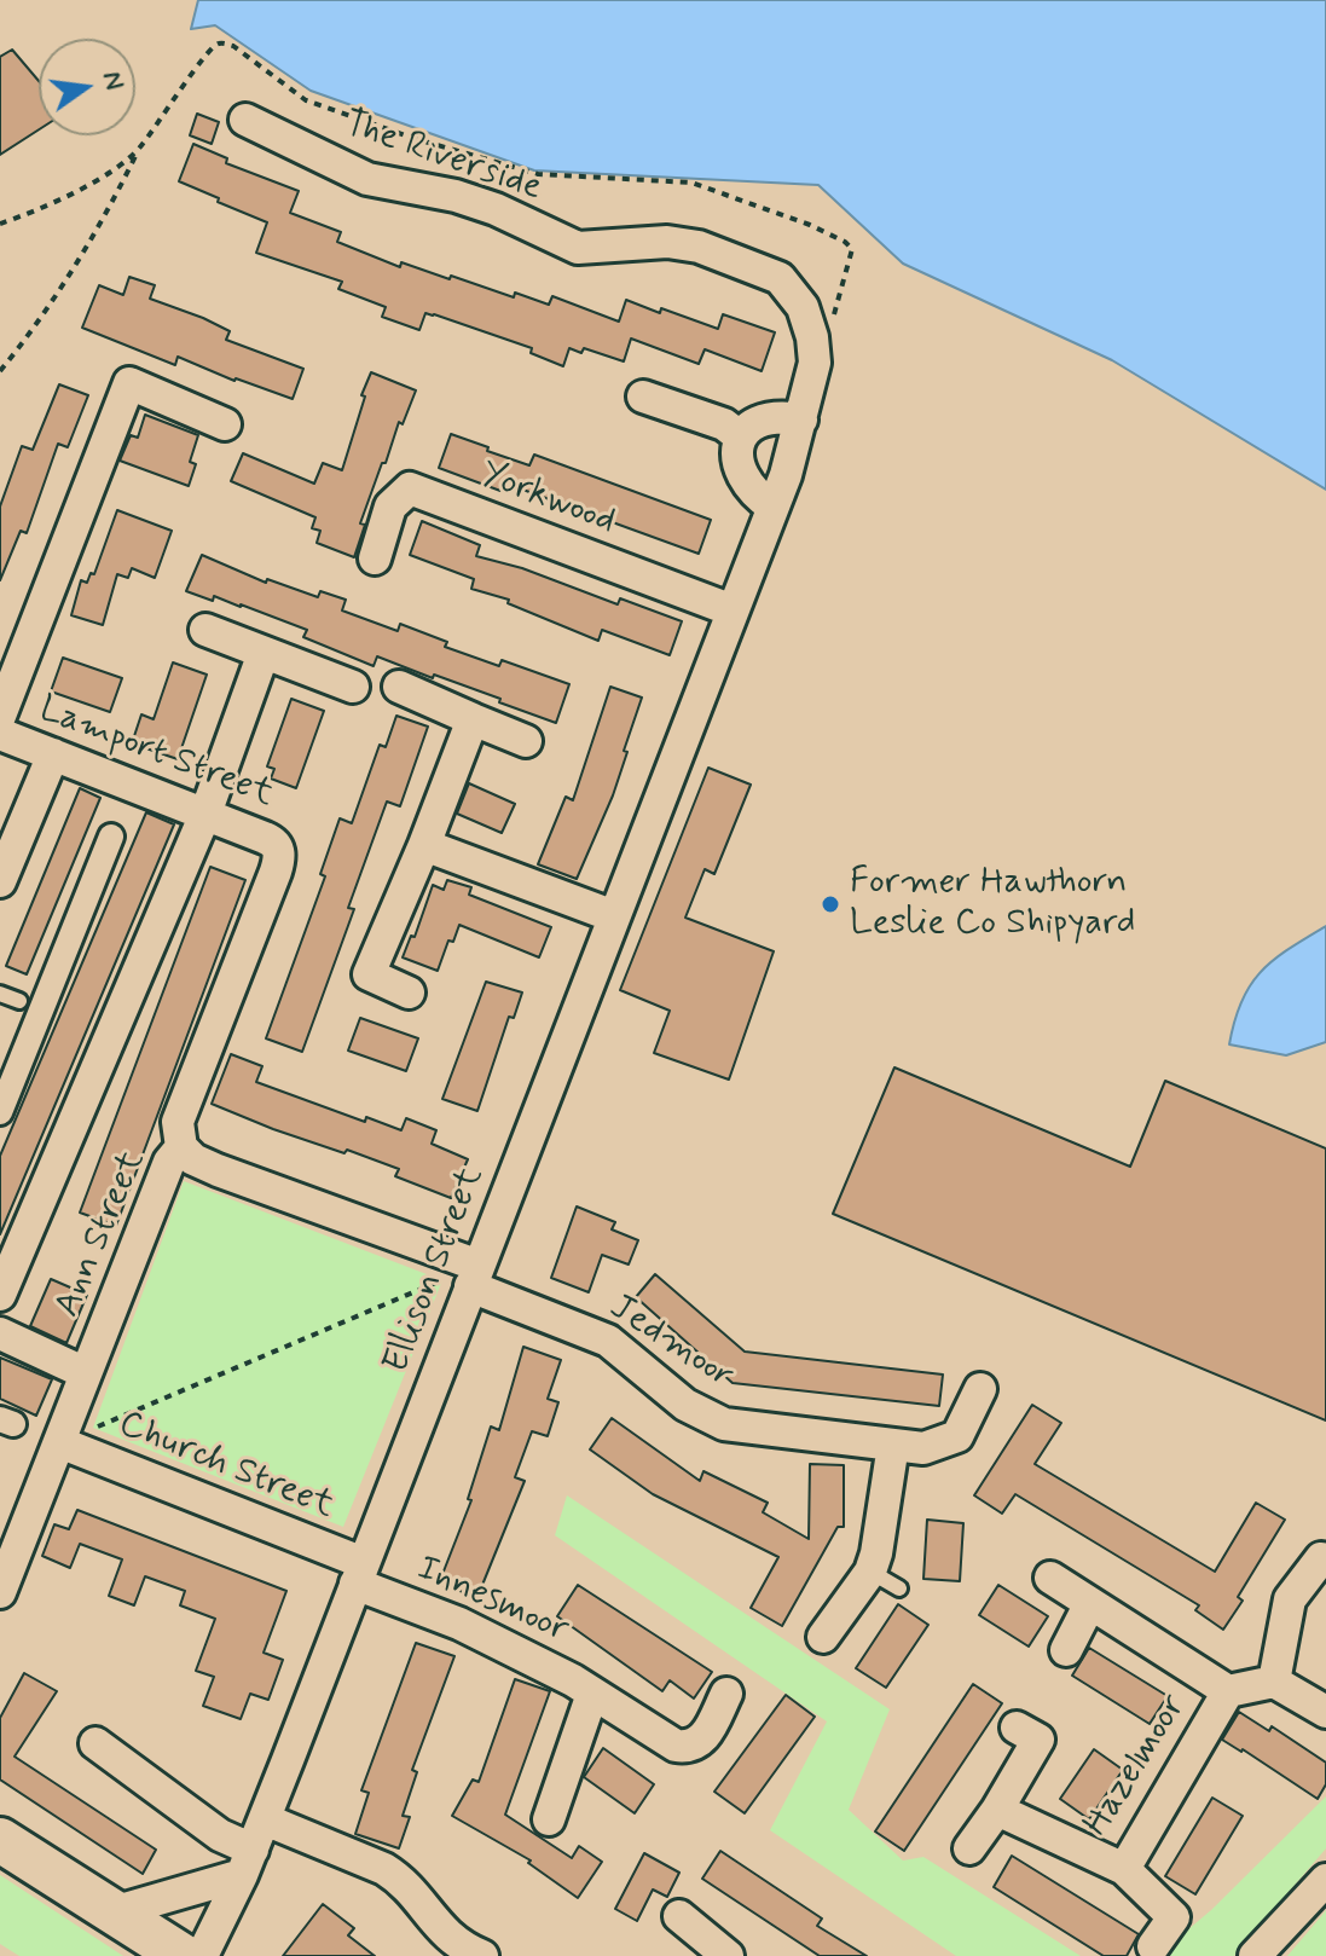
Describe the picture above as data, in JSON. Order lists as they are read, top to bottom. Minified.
{"streets":{"street":["The Riverside","Yorkwood","Lamport Street","Ann Street","Ellison Street","Jedmoor","Church Street","Innesmoor","Hazelmoor"]},"crossings":[["The Riverside","Yorkwood"],["The Riverside","Ellison Street"],["Yorkwood","Ellison Street"],["Lamport Street","Ann Street"],["Ann Street","Jedmoor"],["Ann Street","Church Street"],["Ellison Street","Jedmoor"],["Ellison Street","Church Street"],["Ellison Street","Innesmoor"],["Church Street","Innesmoor"]],"places":["Former Hawthorn Leslie Co Shipyard"],"north":"right"}
